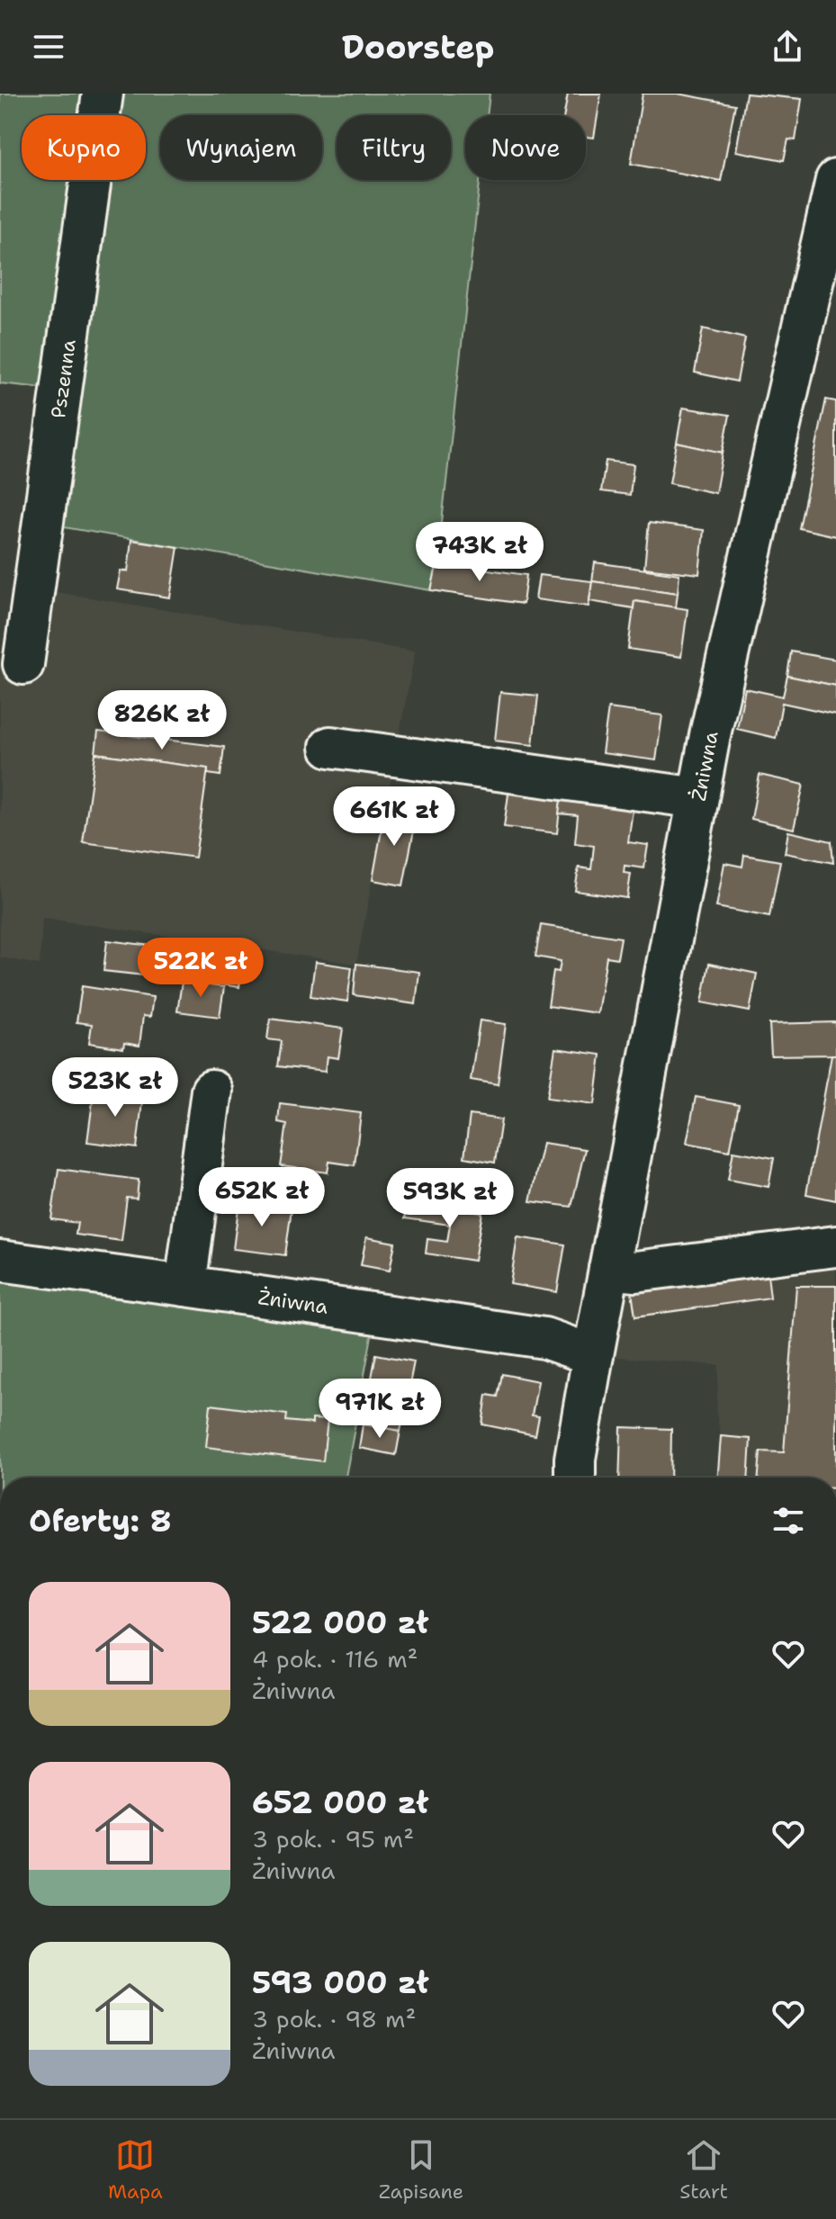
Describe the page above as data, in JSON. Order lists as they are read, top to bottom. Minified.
{"streets":{"street":["Pszenna","Żniwna"]},"page":{"header":"Doorstep","chip":["Kupno","Wynajem","Filtry","Nowe"],"price":["743K zł","826K zł","661K zł","522K zł","523K zł","652K zł","593K zł","971K zł"],"heading":"Oferty: 8","list":[{"name":"522 000 zł","note":"4 pok. · 116 m² · Żniwna"},{"name":"652 000 zł","note":"3 pok. · 95 m² · Żniwna"},{"name":"593 000 zł","note":"3 pok. · 98 m² · Żniwna"}],"tabs":["Mapa","Zapisane","Start"]}}
